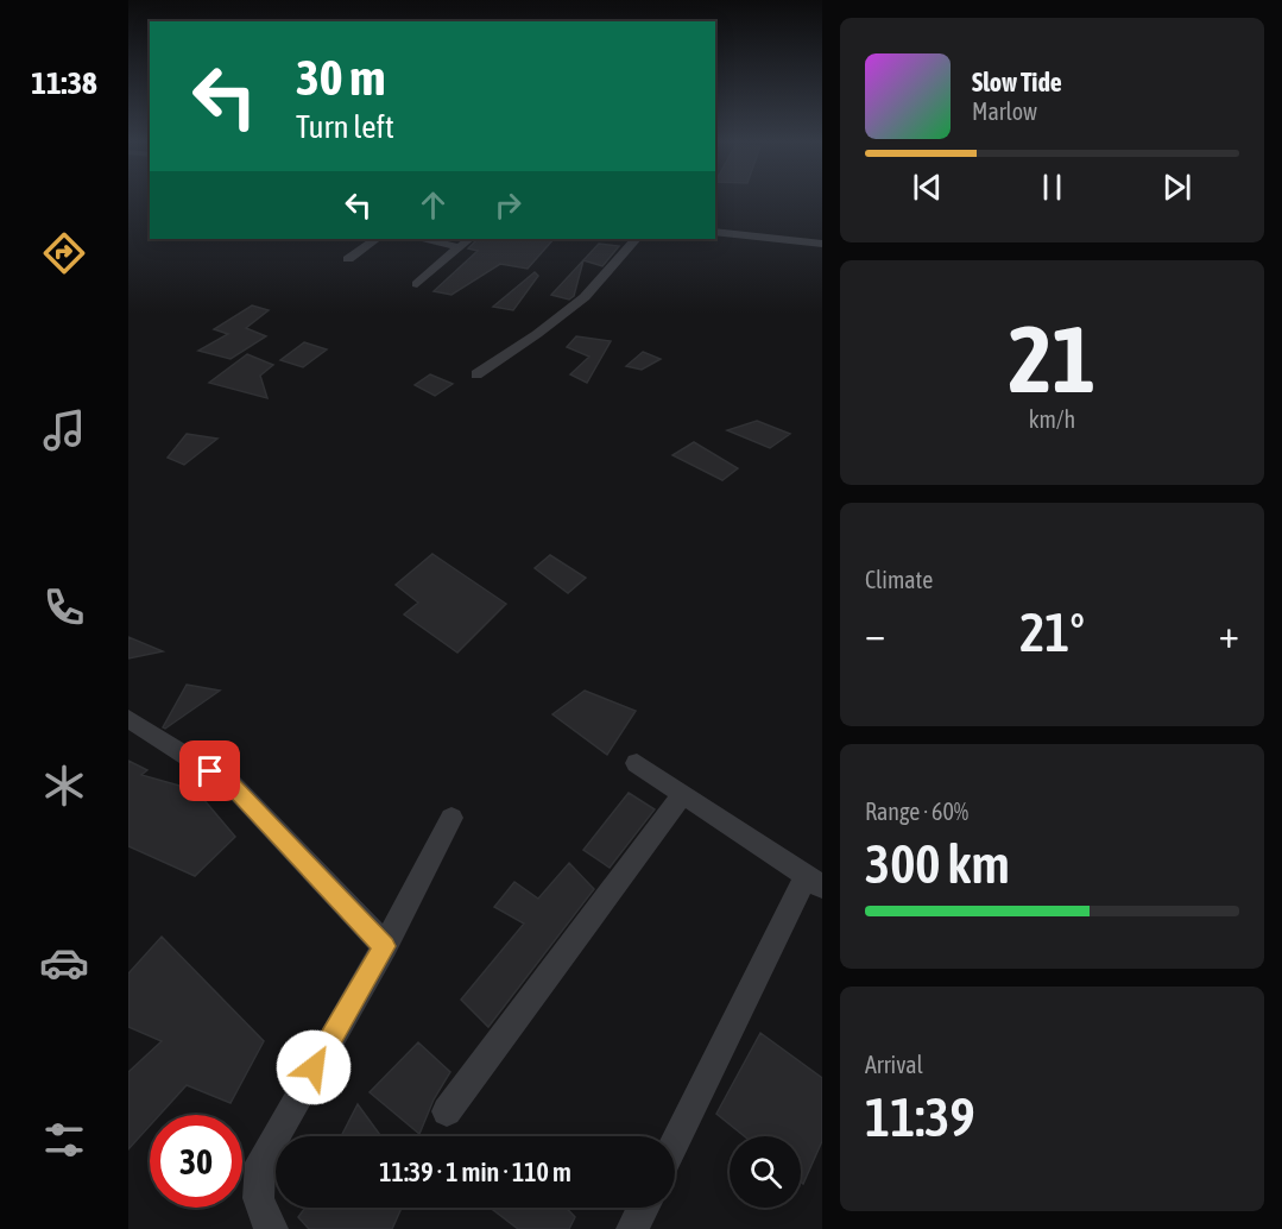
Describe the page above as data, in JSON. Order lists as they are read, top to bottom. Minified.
{"page":{"tabs":"11:38","turn":["30 m","Turn left"],"song":["Slow Tide","Marlow"],"tile":[["21","km/h"],"Climate",["Range · 60%","300 km"],["Arrival","11:39"]],"heat":["−","21°","+"],"limit":"30","trip":"11:39 · 1 min · 110 m"}}
